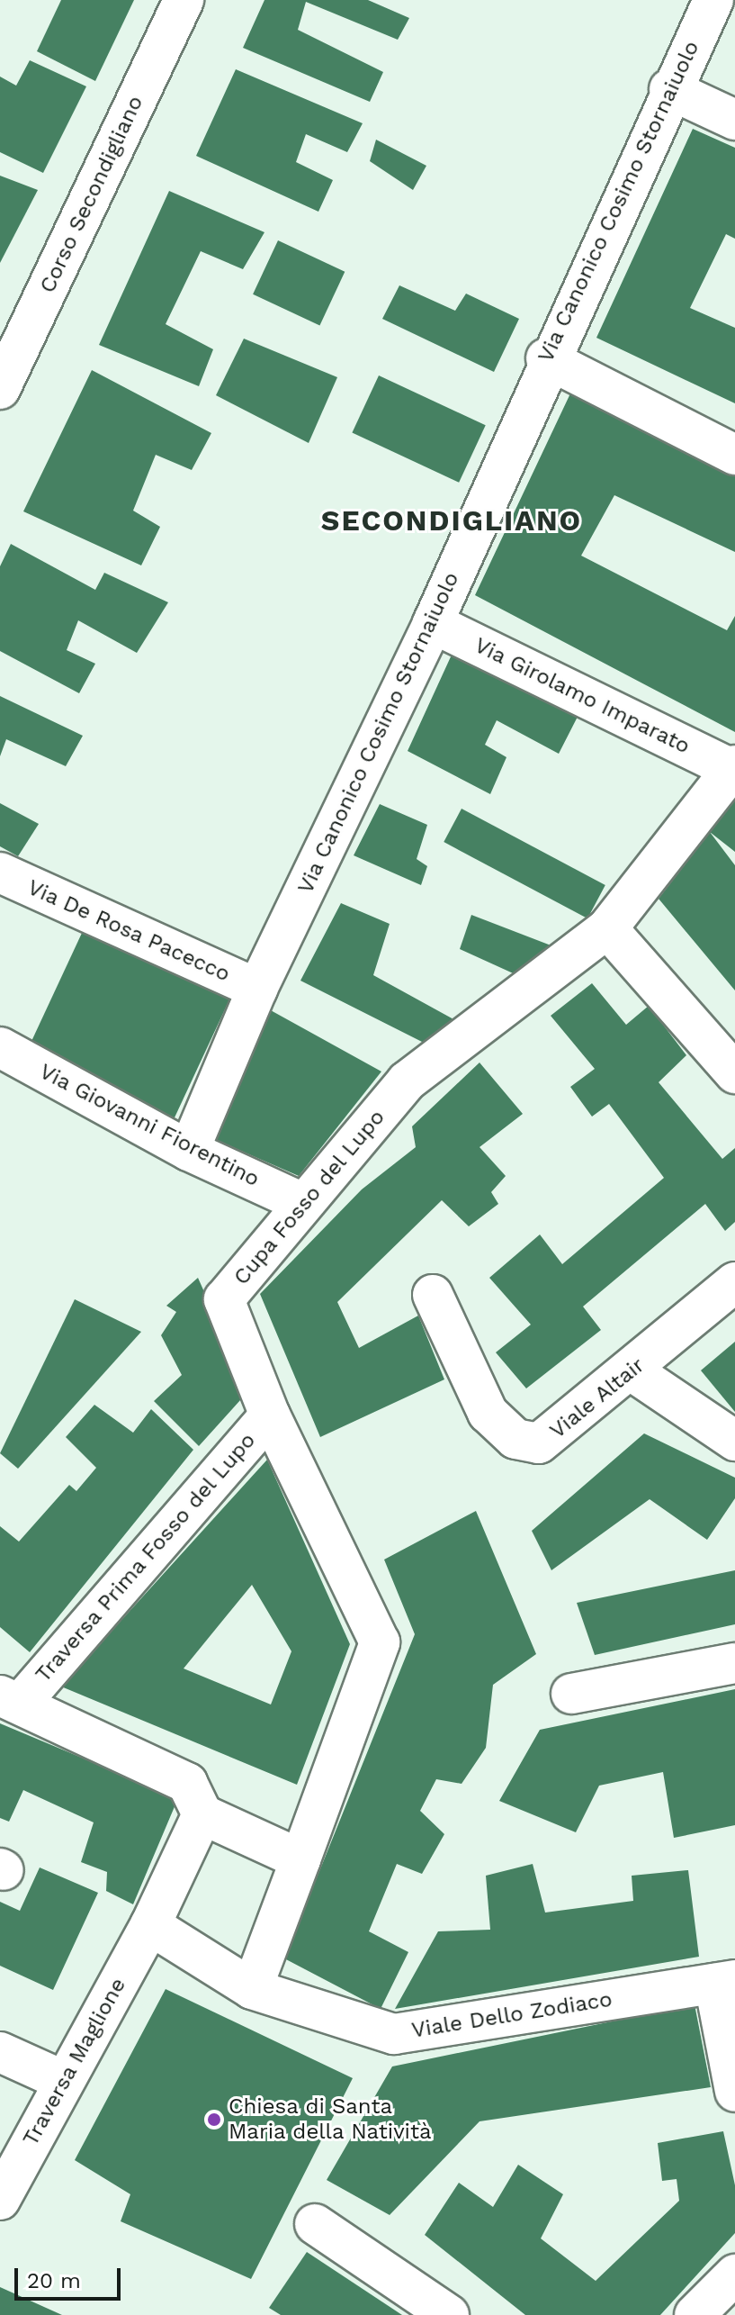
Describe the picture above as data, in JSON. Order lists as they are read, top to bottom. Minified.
{"streets":{"street":["Corso Secondigliano","Via Canonico Cosimo Stornaiuolo","Via Girolamo Imparato","Via De Rosa Pacecco","Via Giovanni Fiorentino","Cupa Fosso del Lupo","Viale Altair","Traversa Prima Fosso del Lupo","Viale Dello Zodiaco","Traversa Maglione"]},"crossings":[["Via Canonico Cosimo Stornaiuolo","Via Girolamo Imparato"],["Via Canonico Cosimo Stornaiuolo","Via De Rosa Pacecco"],["Via Canonico Cosimo Stornaiuolo","Via Giovanni Fiorentino"],["Via Girolamo Imparato","Cupa Fosso del Lupo"],["Via Giovanni Fiorentino","Cupa Fosso del Lupo"],["Cupa Fosso del Lupo","Traversa Prima Fosso del Lupo"],["Cupa Fosso del Lupo","Viale Dello Zodiaco"],["Viale Dello Zodiaco","Traversa Maglione"]],"districts":["SECONDIGLIANO"],"places":["Chiesa di Santa Maria della Natività"],"scale_bar":"20 m"}
